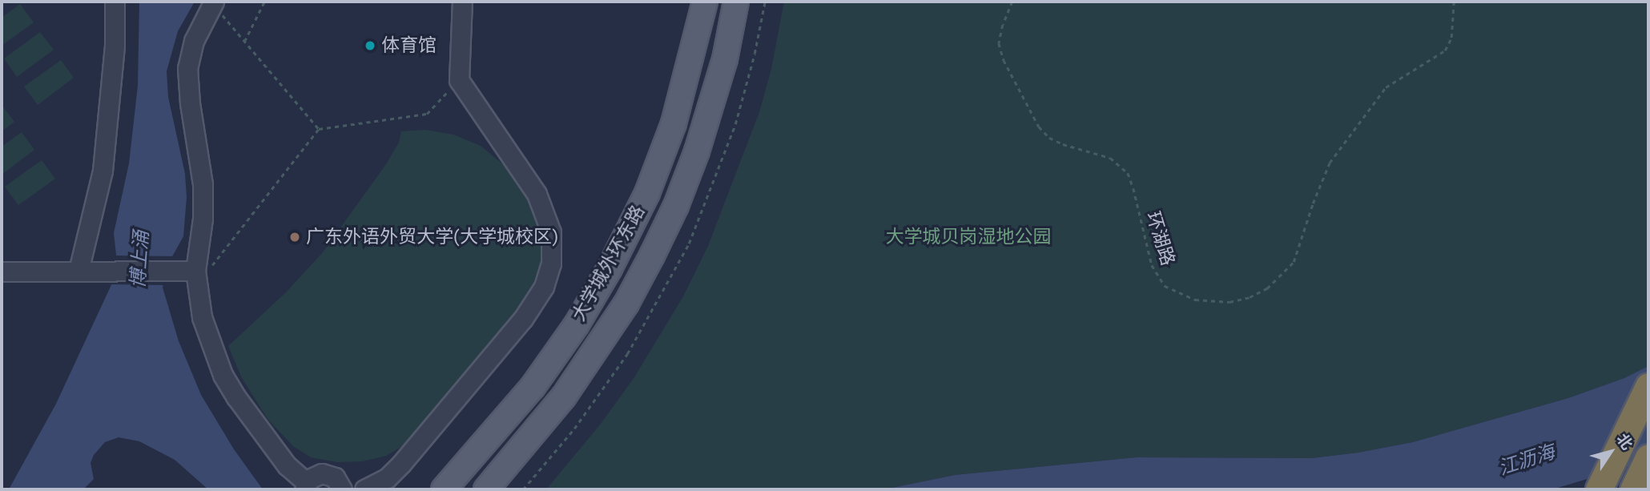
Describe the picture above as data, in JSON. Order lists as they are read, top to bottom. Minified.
{"streets":{"main road":["大学城外环东路"],"path":["环湖路"]},"water":["博上涌","江沥海"],"parks":["大学城贝岗湿地公园"],"places":["体育馆","广东外语外贸大学(大学城校区)"],"north":"top right"}
